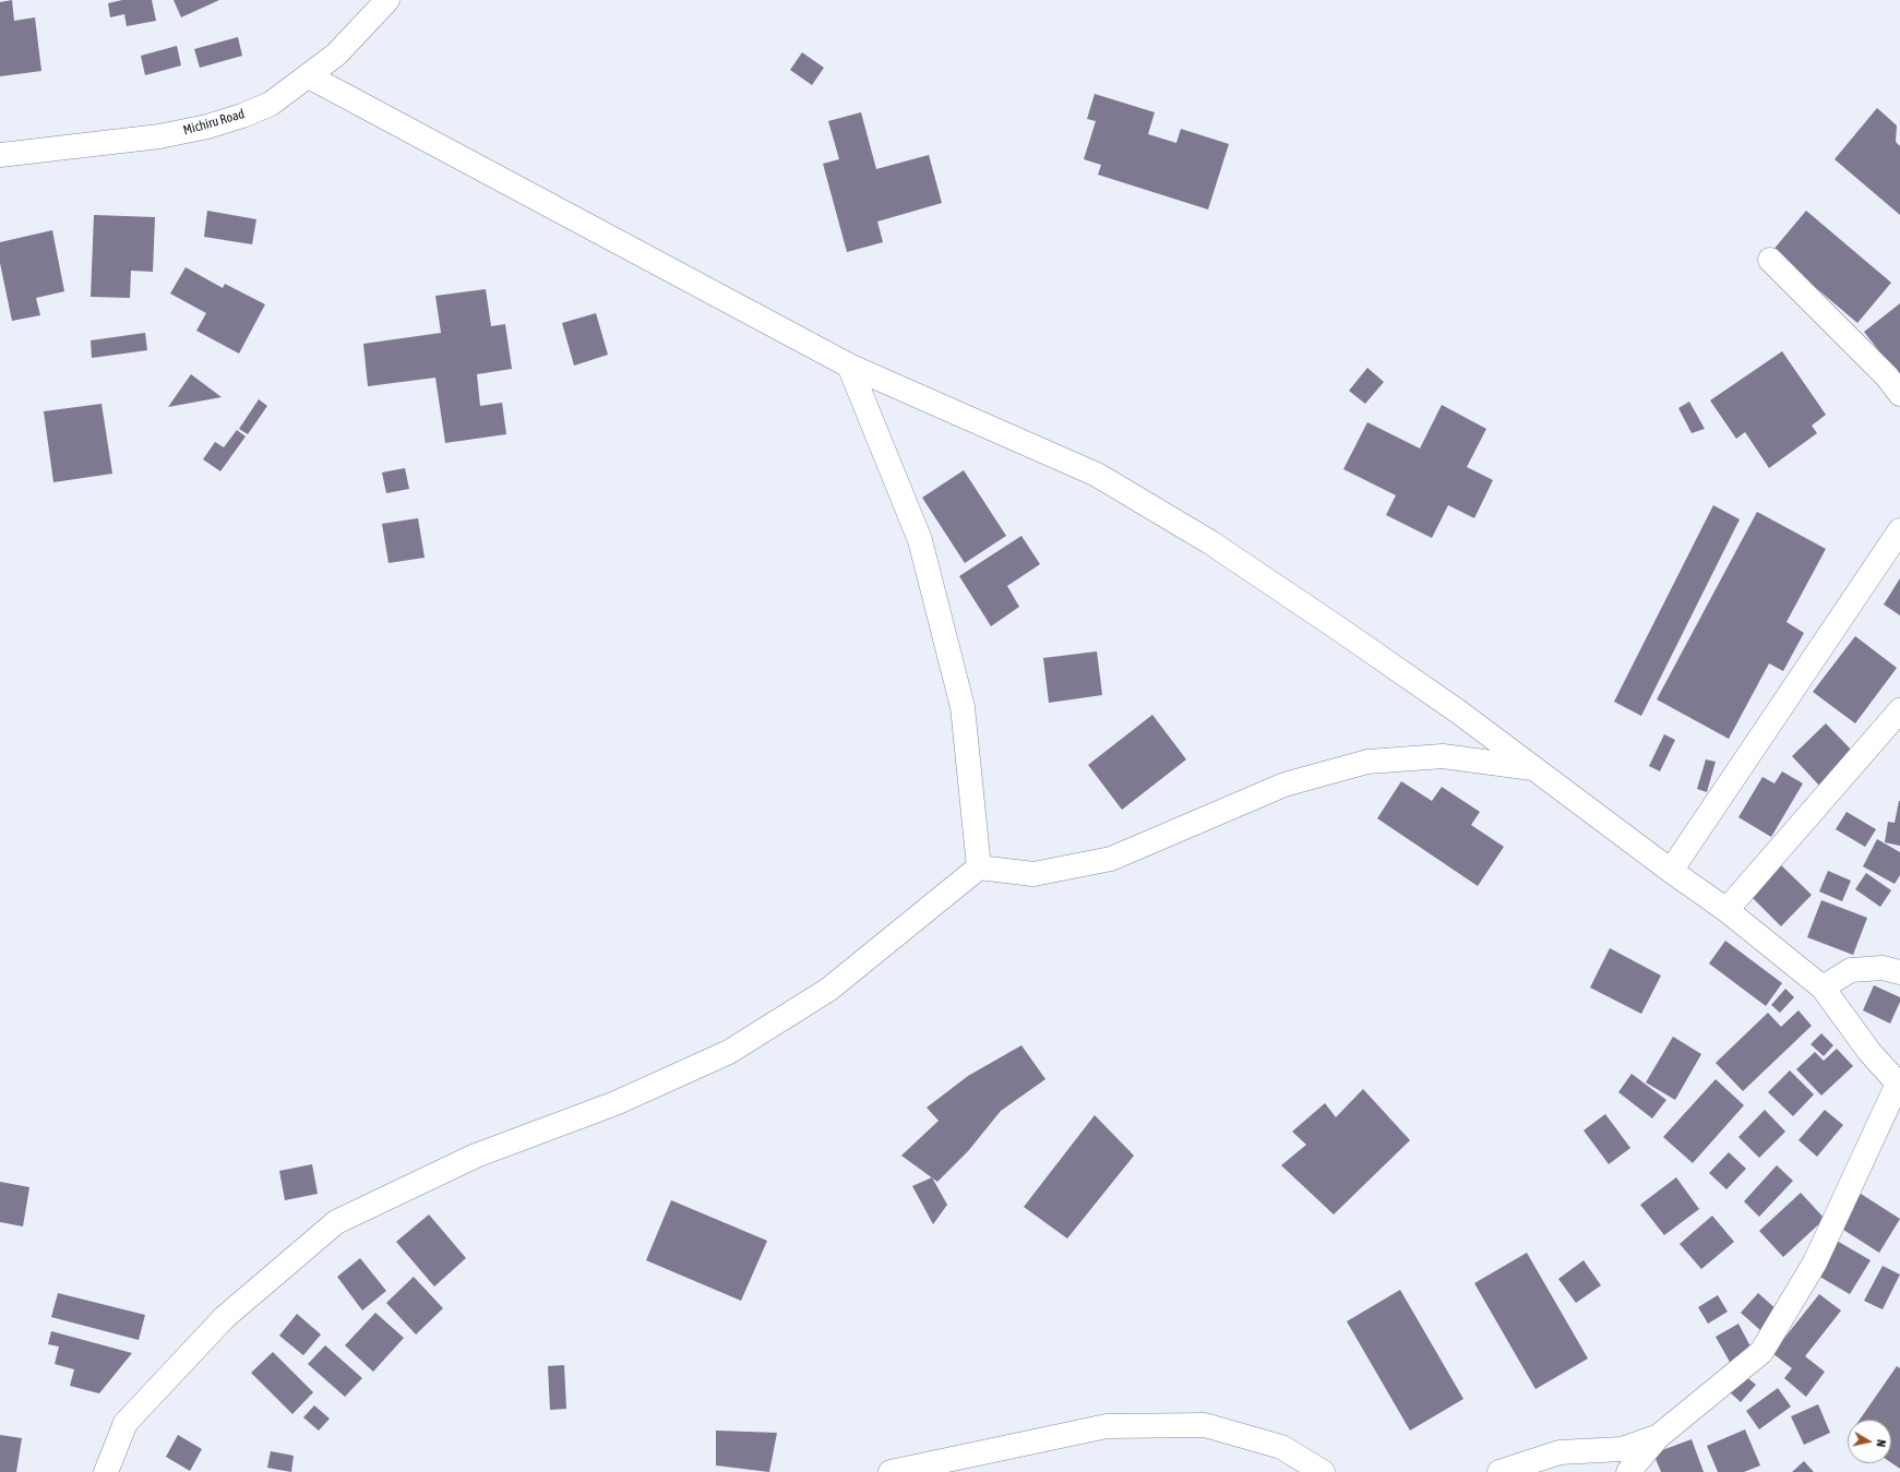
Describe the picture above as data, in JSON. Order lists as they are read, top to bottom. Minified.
{"streets":{"street":["Michiru Road"]},"north":"right"}
